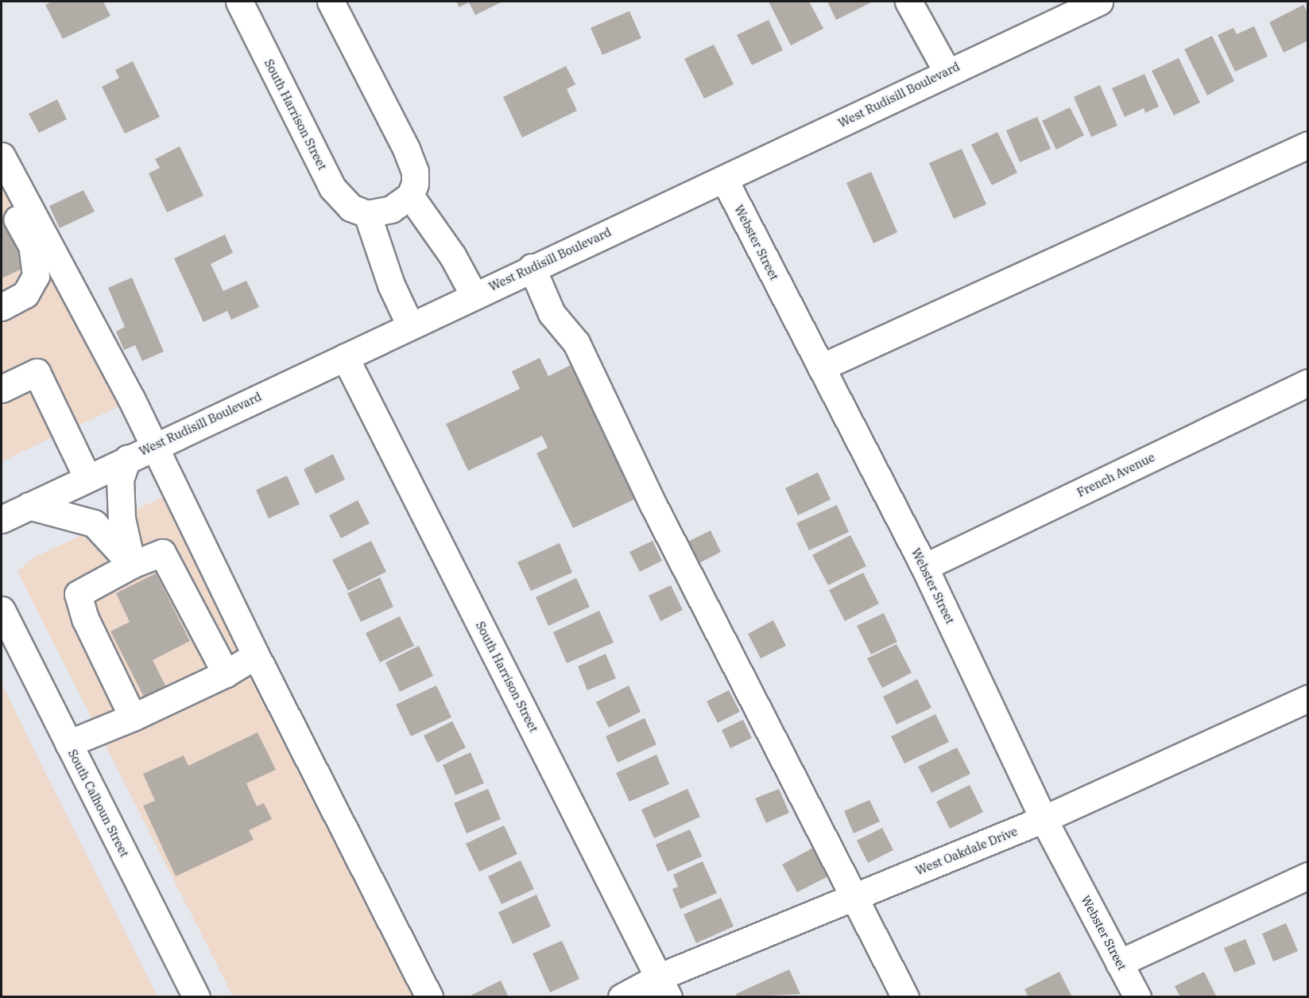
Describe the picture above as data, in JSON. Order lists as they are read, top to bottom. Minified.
{"streets":{"street":["West Rudisill Boulevard","South Harrison Street","Webster Street","French Avenue","South Calhoun Street","West Oakdale Drive"]},"crossings":[["West Rudisill Boulevard","South Harrison Street"],["West Rudisill Boulevard","Webster Street"],["South Harrison Street","West Oakdale Drive"],["Webster Street","French Avenue"],["Webster Street","West Oakdale Drive"]]}
